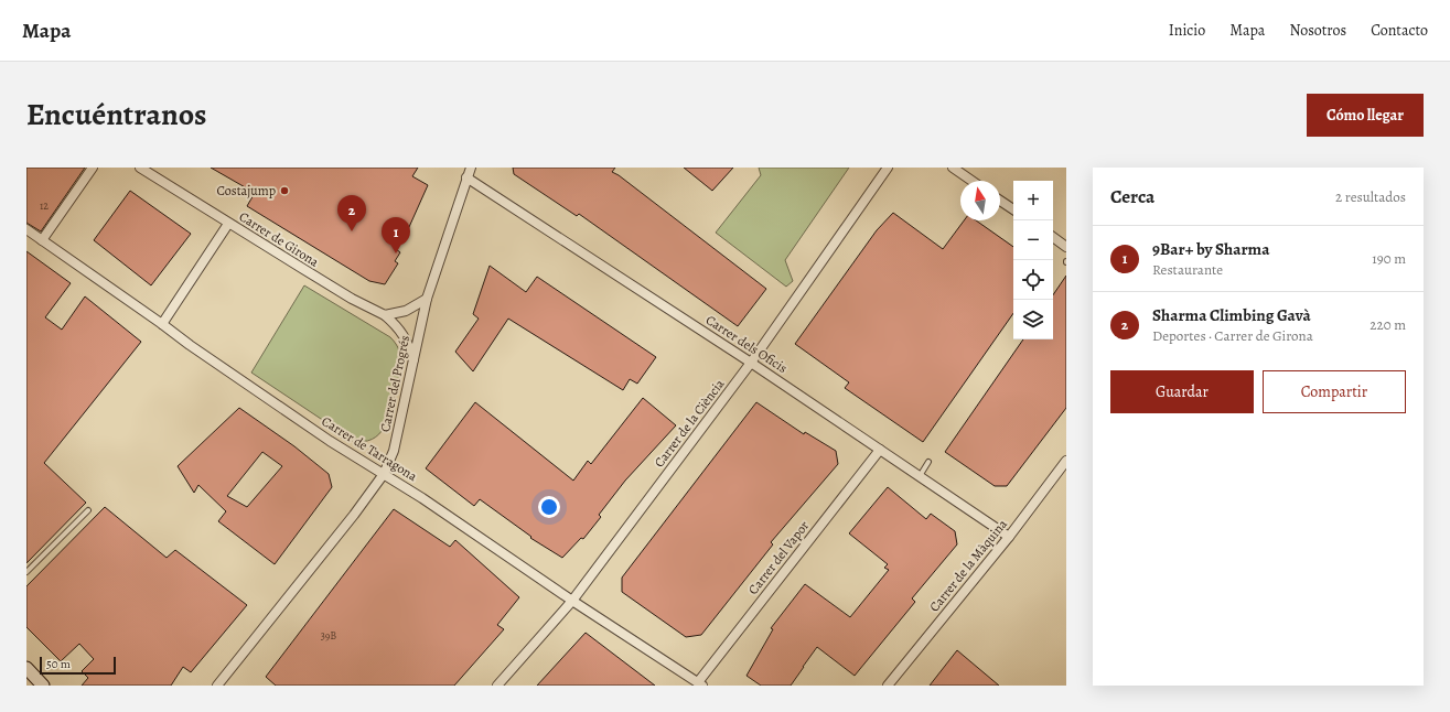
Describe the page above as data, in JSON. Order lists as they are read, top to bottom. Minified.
{"streets":{"street":["Carrer de Girona","Carrer dels Oficis","Carrer del Progrés","Carrer de la Ciència","Carrer de Tarragona","Carrer del Vapor","Carrer de la Màquina"]},"crossings":[["Carrer de Girona","Carrer del Progrés"],["Carrer dels Oficis","Carrer del Progrés"],["Carrer dels Oficis","Carrer de la Ciència"],["Carrer dels Oficis","Carrer del Vapor"],["Carrer dels Oficis","Carrer de la Màquina"],["Carrer del Progrés","Carrer de Tarragona"],["Carrer de la Ciència","Carrer de Tarragona"],["Carrer de Tarragona","Carrer del Vapor"]],"places":["Costajump"],"house_numbers":["12","39B"],"scale_bar":"50 m","north":"top","page":{"header":"Mapa","nav":["Inicio","Mapa","Nosotros","Contacto"],"title":"Encuéntranos","buttons":["Cómo llegar",["Guardar","Compartir"]],"heading":["Cerca","2 resultados"],"map_buttons":["+","−"],"pins":["2","1"],"list":[{"mark":"1","name":"9Bar+ by Sharma","note":"Restaurante","value":"190 m"},{"mark":"2","name":"Sharma Climbing Gavà","note":"Deportes · Carrer de Girona","value":"220 m"}],"scale":"50 m"}}
